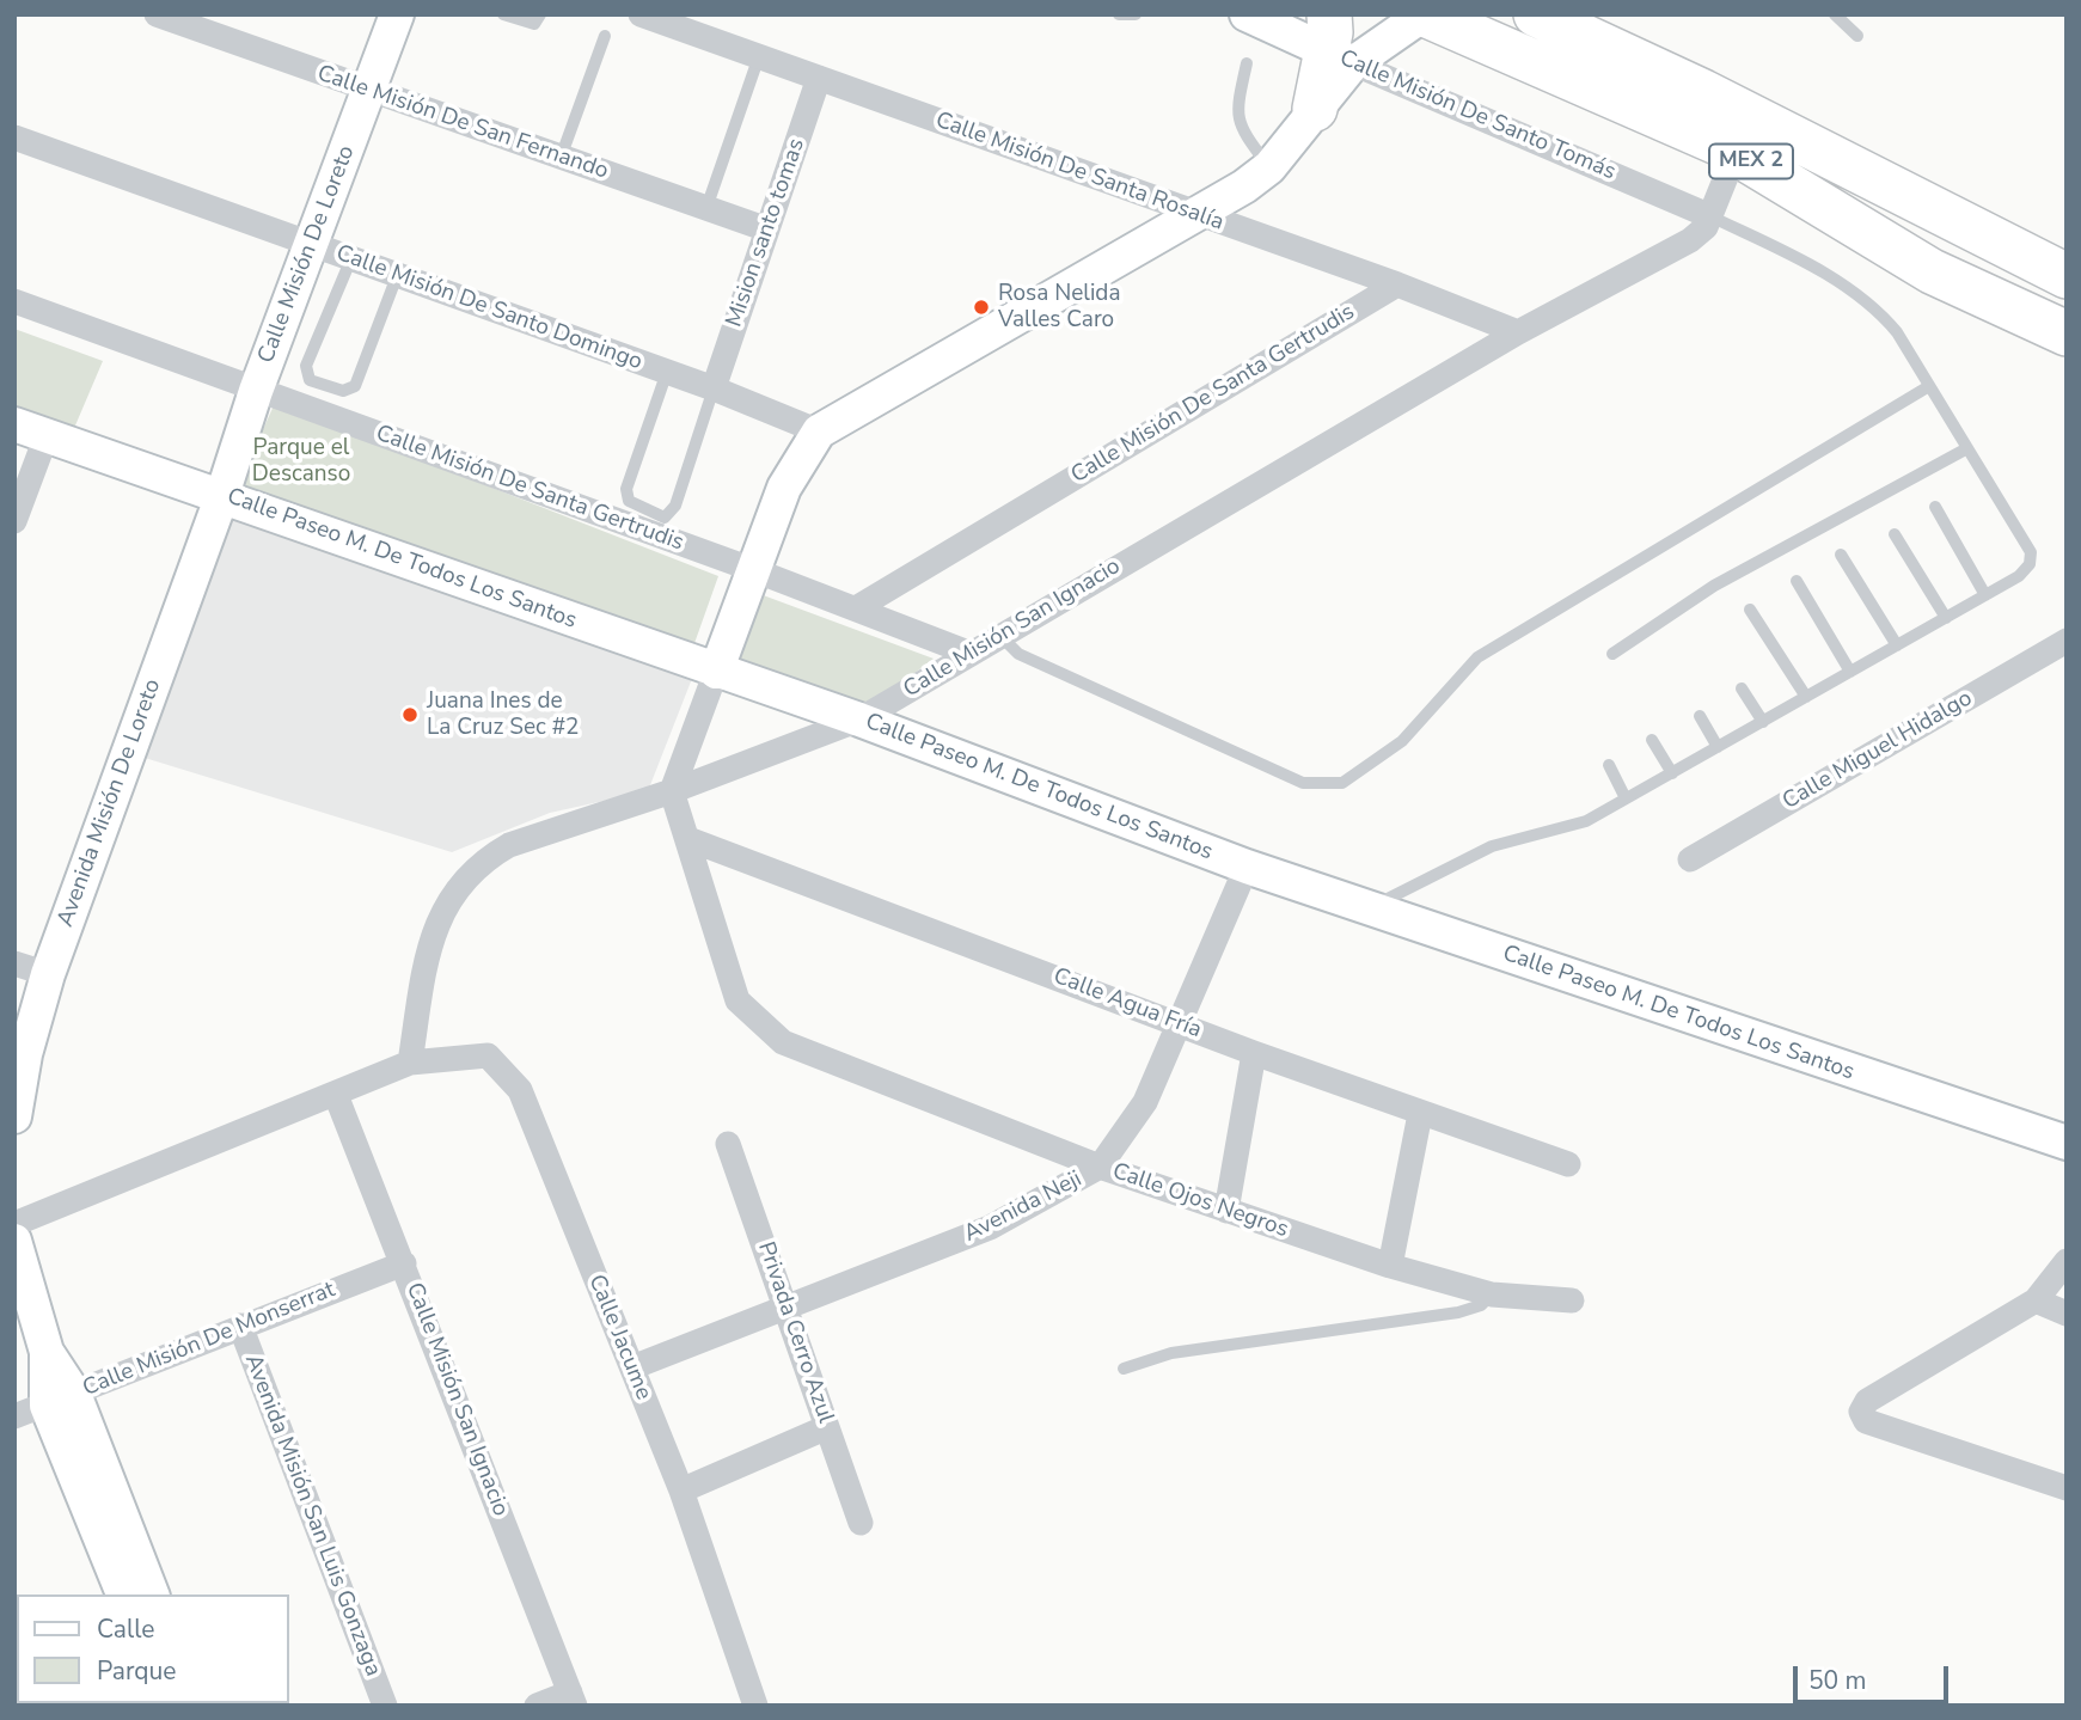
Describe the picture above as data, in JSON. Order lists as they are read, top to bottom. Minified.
{"streets":{"highway":["MEX 2"],"main road":["Calle Misión De Santo Tomás","Calle Misión De Loreto","Calle Paseo M. De Todos Los Santos","Avenida Misión De Loreto"],"street":["Calle Misión De San Fernando","Calle Misión De Santa Rosalía","Mision santo tomas","Calle Misión De Santo Domingo","Calle Misión De Santa Gertrudis","Calle Misión San Ignacio","Calle Miguel Hidalgo","Calle Agua Fría","Calle Ojos Negros","Avenida Neji","Privada Cerro Azul","Calle Jacume","Calle Misión De Monserrat","Avenida Misión San Luis Gonzaga"]},"crossings":[["Calle Misión De Santo Tomás","Calle Misión San Ignacio"],["Calle Misión De San Fernando","Mision santo tomas"],["Calle Misión De San Fernando","Calle Misión De Loreto"],["MEX 2","Calle Misión San Ignacio"],["Calle Misión De Santa Rosalía","Mision santo tomas"],["Calle Misión De Santa Rosalía","Calle Misión De Santa Gertrudis"],["Calle Misión De Santa Rosalía","Calle Misión San Ignacio"],["Mision santo tomas","Calle Misión De Santo Domingo"],["Calle Misión De Loreto","Calle Misión De Santo Domingo"],["Calle Misión De Loreto","Calle Misión De Santa Gertrudis"],["Calle Misión De Loreto","Calle Paseo M. De Todos Los Santos"],["Calle Misión De Loreto","Avenida Misión De Loreto"],["Calle Misión De Santa Gertrudis","Calle Misión San Ignacio"],["Calle Paseo M. De Todos Los Santos","Calle Misión San Ignacio"],["Calle Paseo M. De Todos Los Santos","Avenida Misión De Loreto"],["Calle Paseo M. De Todos Los Santos","Avenida Neji"],["Calle Misión San Ignacio","Calle Jacume"],["Calle Misión San Ignacio","Calle Misión De Monserrat"],["Calle Agua Fría","Calle Ojos Negros"],["Calle Agua Fría","Avenida Neji"],["Calle Ojos Negros","Avenida Neji"],["Avenida Neji","Privada Cerro Azul"],["Avenida Neji","Calle Jacume"],["Calle Misión De Monserrat","Avenida Misión San Luis Gonzaga"]],"parks":["Parque el Descanso"],"places":["Rosa Nelida Valles Caro","Juana Ines de La Cruz Sec #2"],"legend":["Calle","Parque"],"scale_bar":"50 m"}
